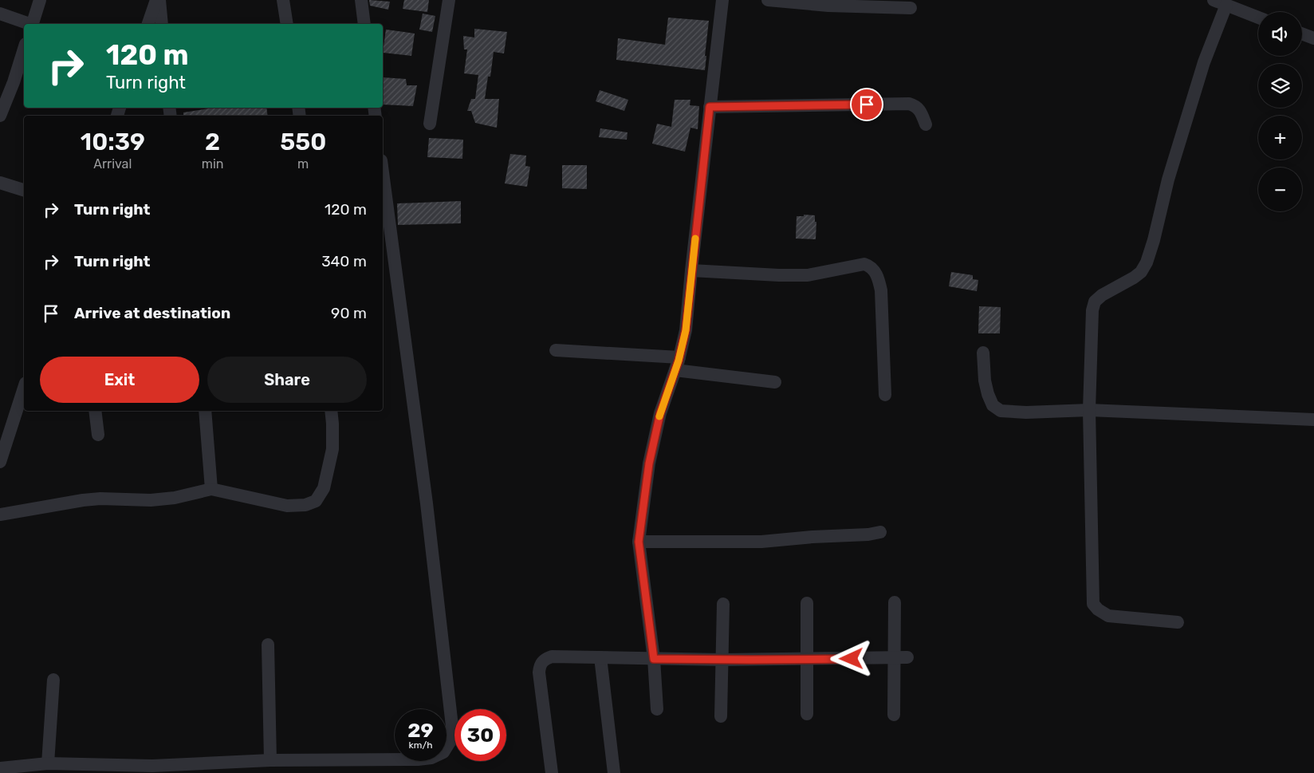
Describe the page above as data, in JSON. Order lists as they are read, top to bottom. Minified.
{"page":{"map_buttons":["+","−"],"turn":["120 m","Turn right"],"eta":["10:39","Arrival","2","min","550","m"],"list":[{"name":"Turn right","value":"120 m"},{"name":"Turn right","value":"340 m"},{"name":"Arrive at destination","value":"90 m"}],"buttons":["Exit","Share"],"speed":"29 km/h","limit":"30"}}
